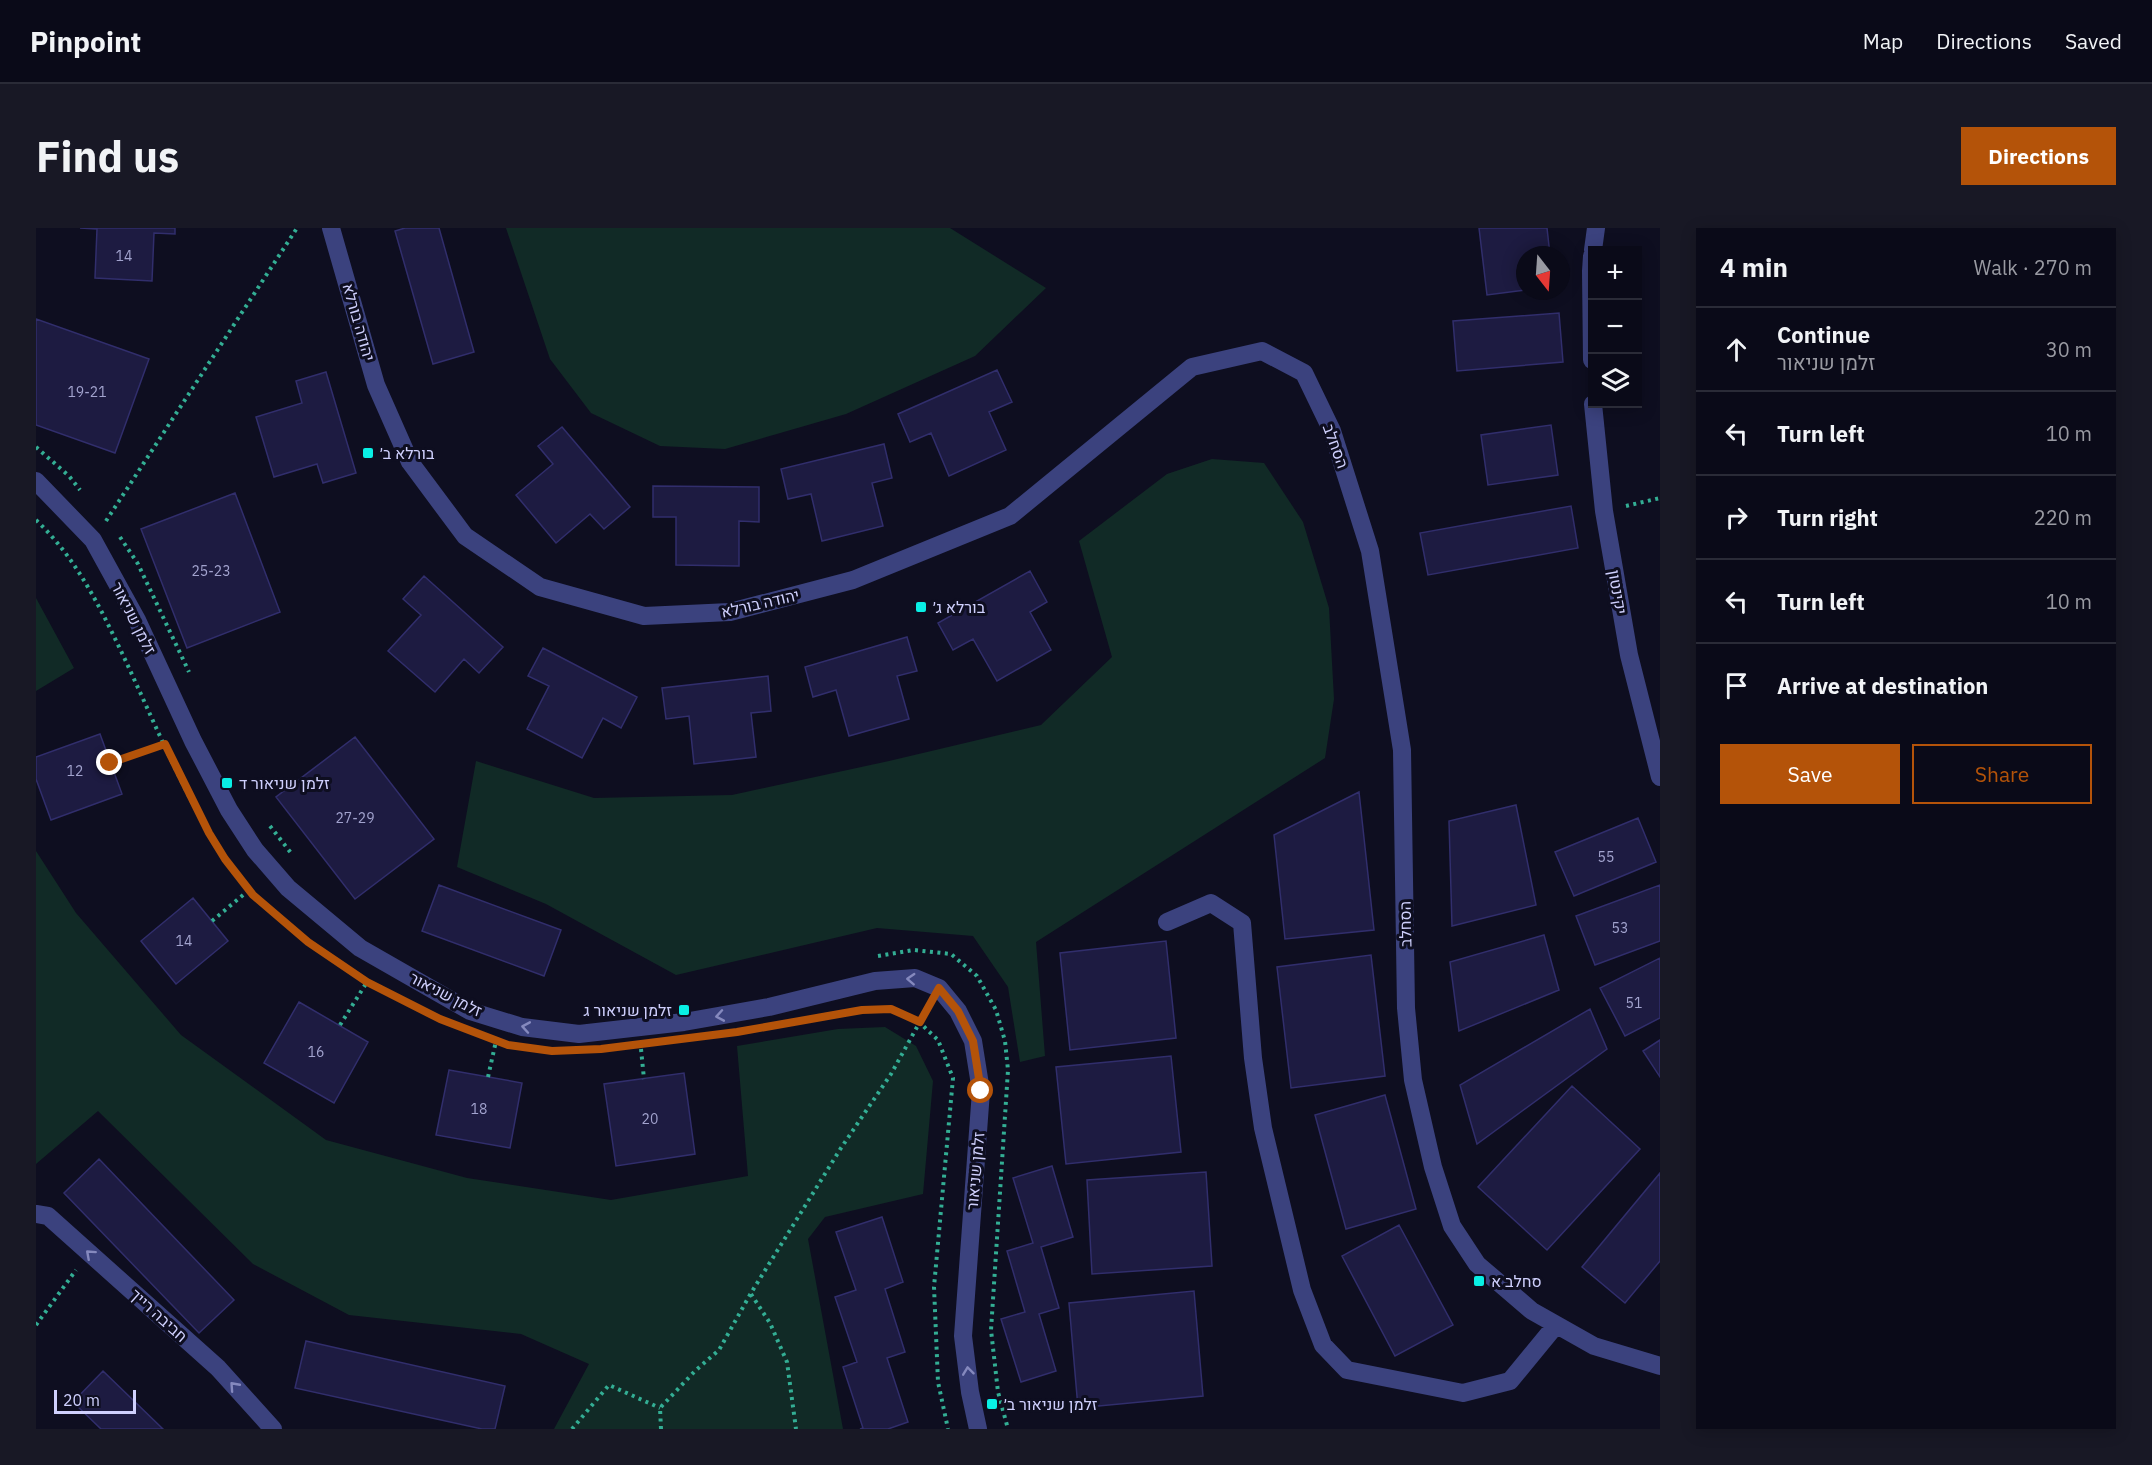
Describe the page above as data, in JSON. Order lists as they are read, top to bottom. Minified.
{"streets":{"street":["יהודה בורלא","הסחלב","יקינטון","זלמן שניאור","חביבה רייך"]},"crossings":[["יהודה בורלא","הסחלב"]],"one_way":["זלמן שניאור","חביבה רייך"],"places":{"transit":["בורלא ב׳","בורלא ג׳","זלמן שניאור ד","זלמן שניאור ג","סחלב א","זלמן שניאור ב׳"]},"house_numbers":["14","19-21","25-23","12","27-29","55","53","14","51","16","18","20"],"scale_bar":"20 m","north":"bottom","page":{"header":"Pinpoint","nav":["Map","Directions","Saved"],"buttons":["Directions",["Save","Share"]],"title":"Find us","heading":["4 min","Walk · 270 m"],"map_buttons":["+","−"],"list":[["Continue","זלמן שניאור","30 m"],["Turn left","10 m"],["Turn right","220 m"],["Turn left","10 m"],"Arrive at destination"],"scale":"20 m"}}
